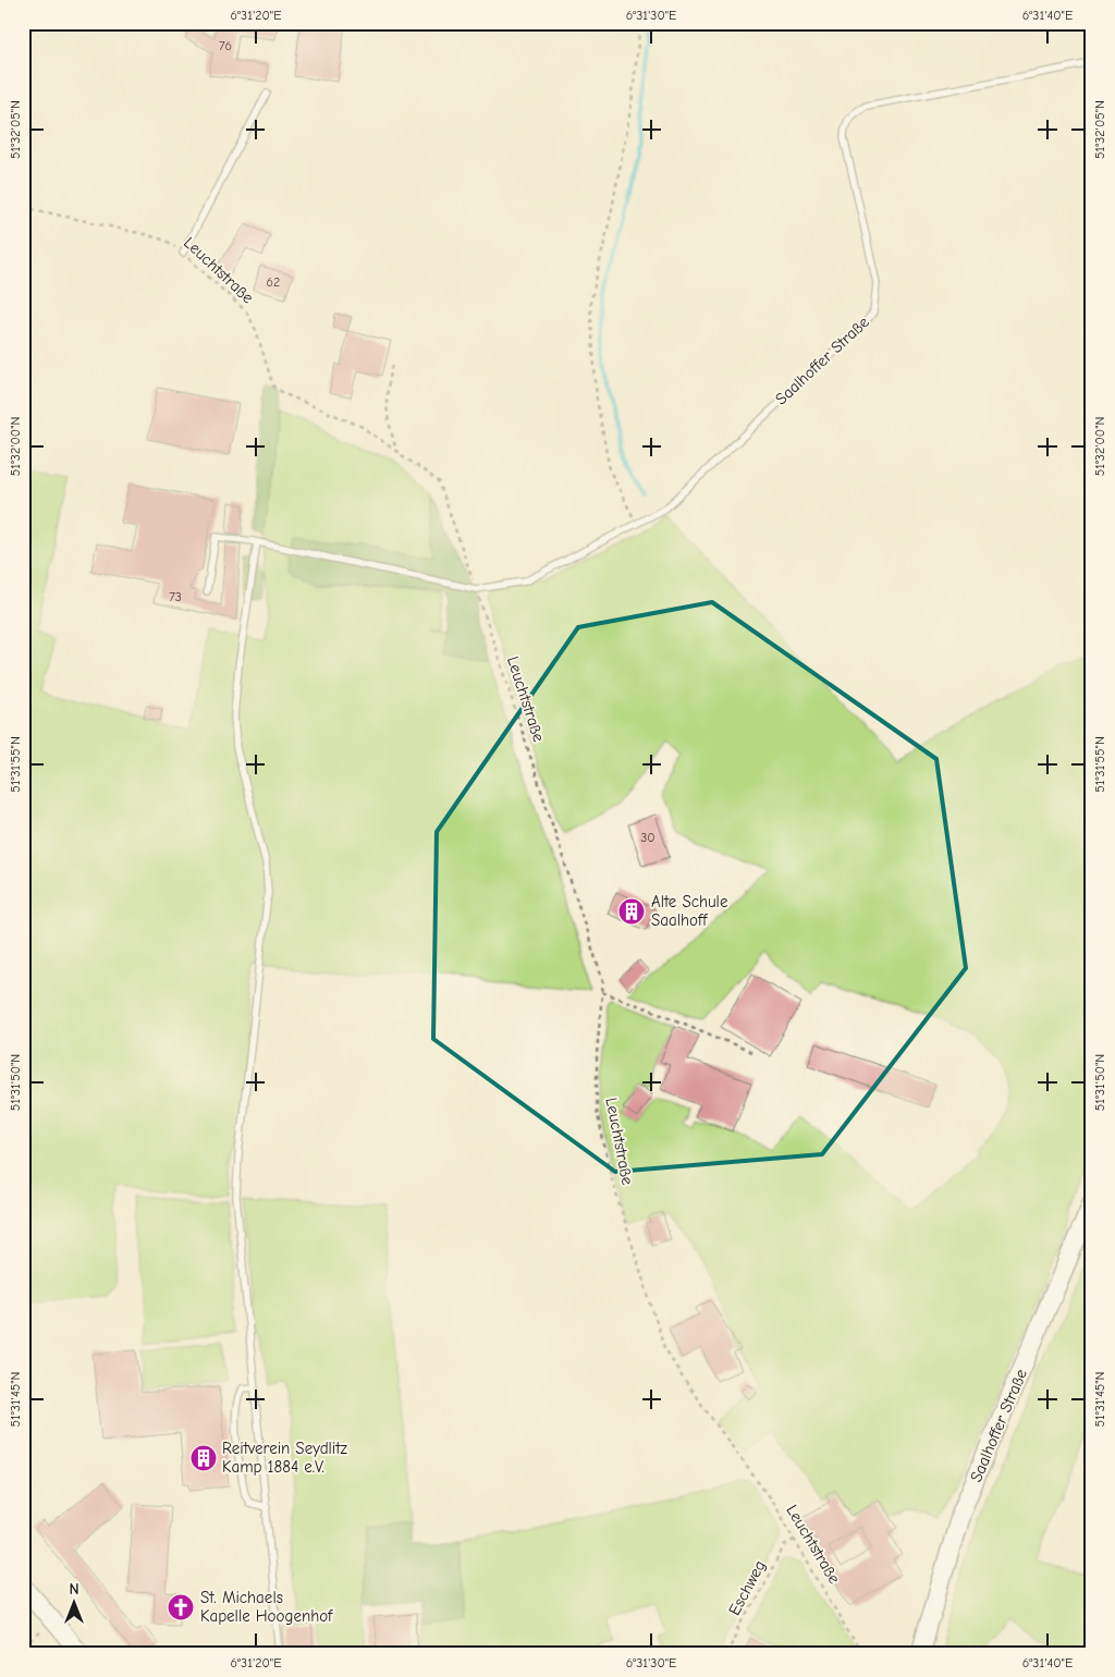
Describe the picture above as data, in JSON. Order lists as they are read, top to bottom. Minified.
{"streets":{"street":["Saalhoffer Straße"],"path":["Leuchtstraße","Eschweg"]},"crossings":[["Leuchtstraße","Saalhoffer Straße"],["Leuchtstraße","Eschweg"]],"places":{"building":["Alte Schule Saalhoff","Reitverein Seydlitz Kamp 1884 e.V."],"church":["St. Michaels Kapelle Hoogenhof"]},"house_numbers":["76","62","73","30"],"north":"top","coordinates":["6°31'20\"E","6°31'30\"E","6°31'40\"E","51°32'05\"N","51°32'00\"N","51°31'55\"N","51°31'50\"N","51°31'45\"N"]}
